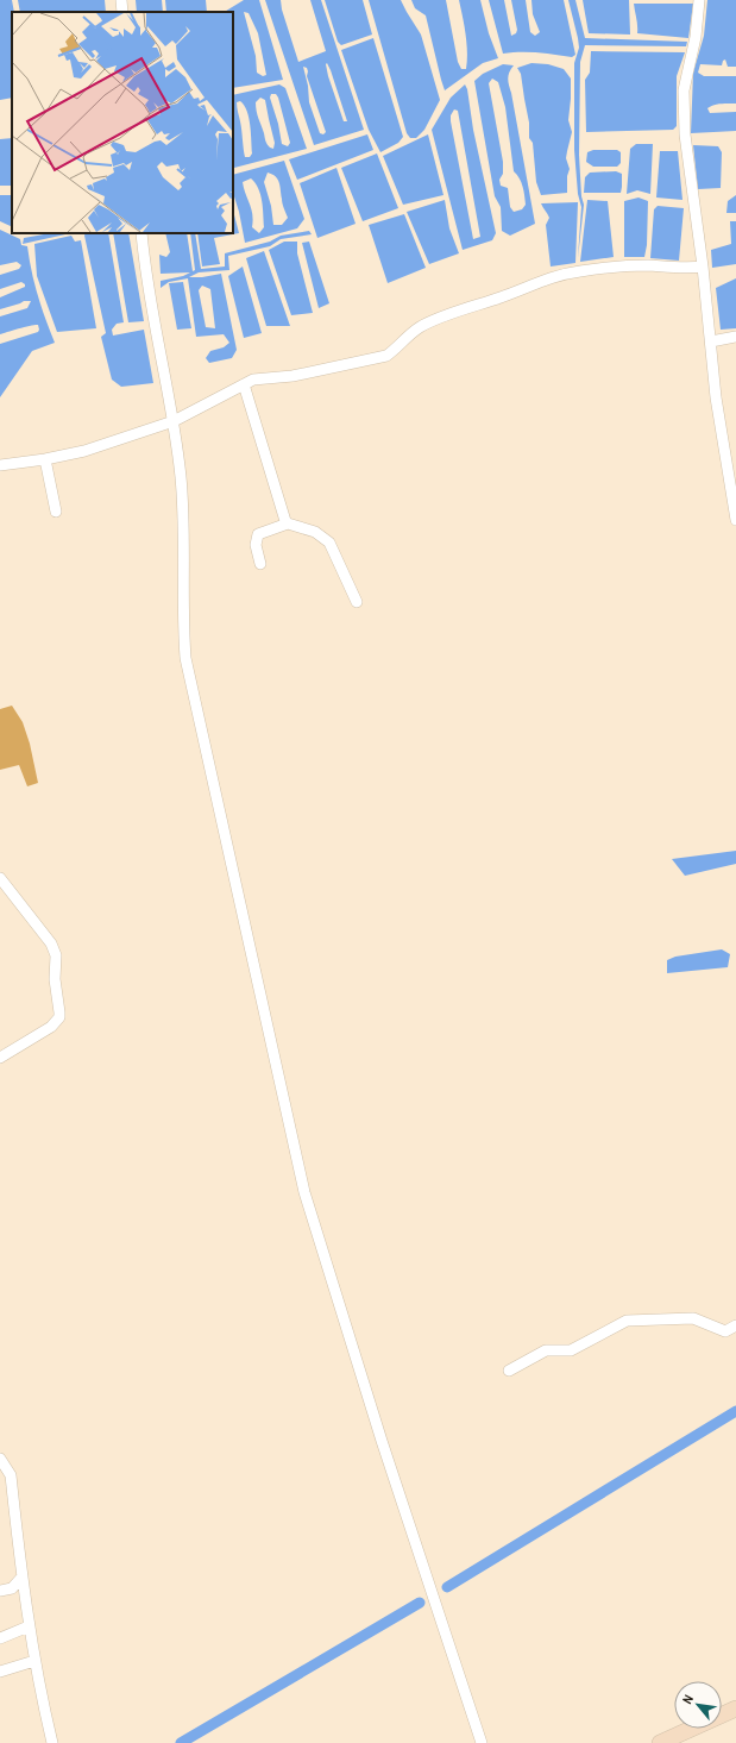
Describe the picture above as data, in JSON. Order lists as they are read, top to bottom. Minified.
{"north":"top left"}
